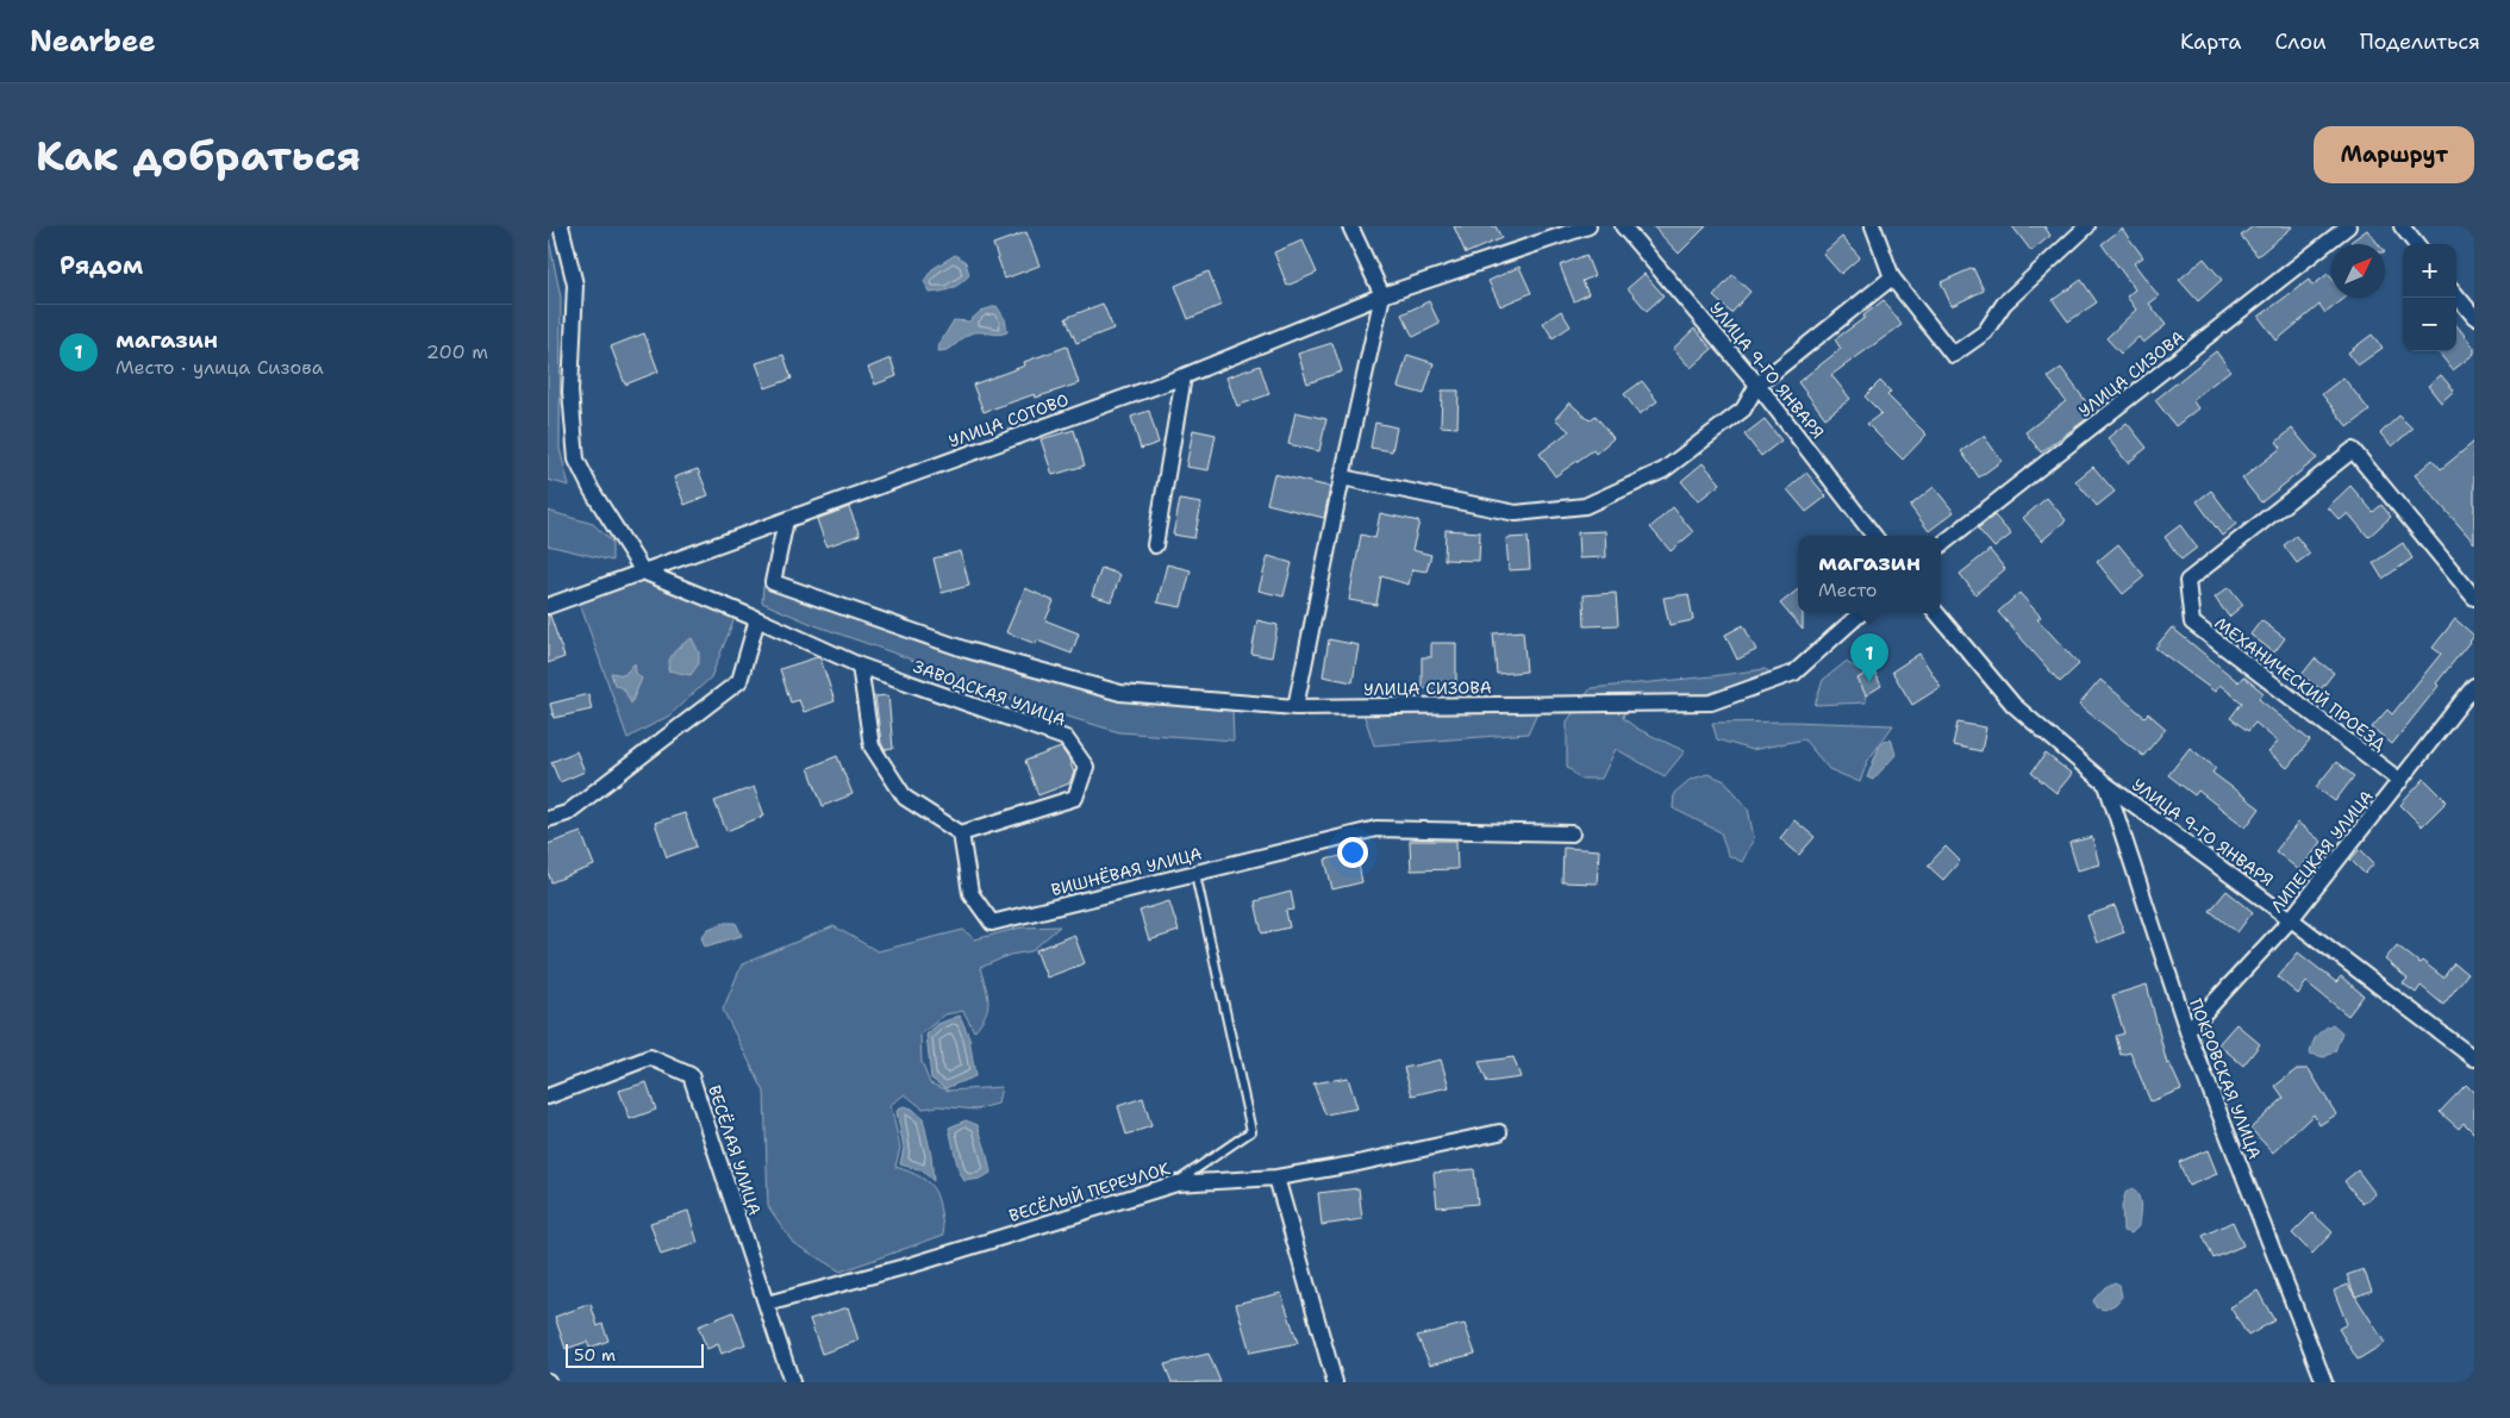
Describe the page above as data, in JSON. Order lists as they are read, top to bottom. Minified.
{"streets":{"street":["УЛИЦА 9-ГО ЯНВАРЯ","УЛИЦА СИЗОВА","УЛИЦА СОТОВО","МЕХАНИЧЕСКИЙ ПРОЕЗД","ЗАВОДСКАЯ УЛИЦА","ЛИПЕЦКАЯ УЛИЦА","ВИШНЁВАЯ УЛИЦА","ПОКРОВСКАЯ УЛИЦА","ВЕСЁЛАЯ УЛИЦА","ВЕСЁЛЫЙ ПЕРЕУЛОК"]},"crossings":[["УЛИЦА 9-ГО ЯНВАРЯ","ЛИПЕЦКАЯ УЛИЦА"],["УЛИЦА 9-ГО ЯНВАРЯ","ПОКРОВСКАЯ УЛИЦА"],["УЛИЦА СИЗОВА","УЛИЦА СОТОВО"],["МЕХАНИЧЕСКИЙ ПРОЕЗД","ЛИПЕЦКАЯ УЛИЦА"],["ЗАВОДСКАЯ УЛИЦА","ВИШНЁВАЯ УЛИЦА"],["ЛИПЕЦКАЯ УЛИЦА","ПОКРОВСКАЯ УЛИЦА"],["ВЕСЁЛАЯ УЛИЦА","ВЕСЁЛЫЙ ПЕРЕУЛОК"]],"scale_bar":"50 m","north":"top right","page":{"header":"Nearbee","nav":["Карта","Слои","Поделиться"],"buttons":"Маршрут","title":"Как добраться","heading":"Рядом","map_buttons":["+","−"],"list":[{"mark":"1","name":"магазин","note":"Место · улица Сизова","value":"200 m"}],"popup":["магазин","Место"],"pins":"1","scale":"50 m"}}
